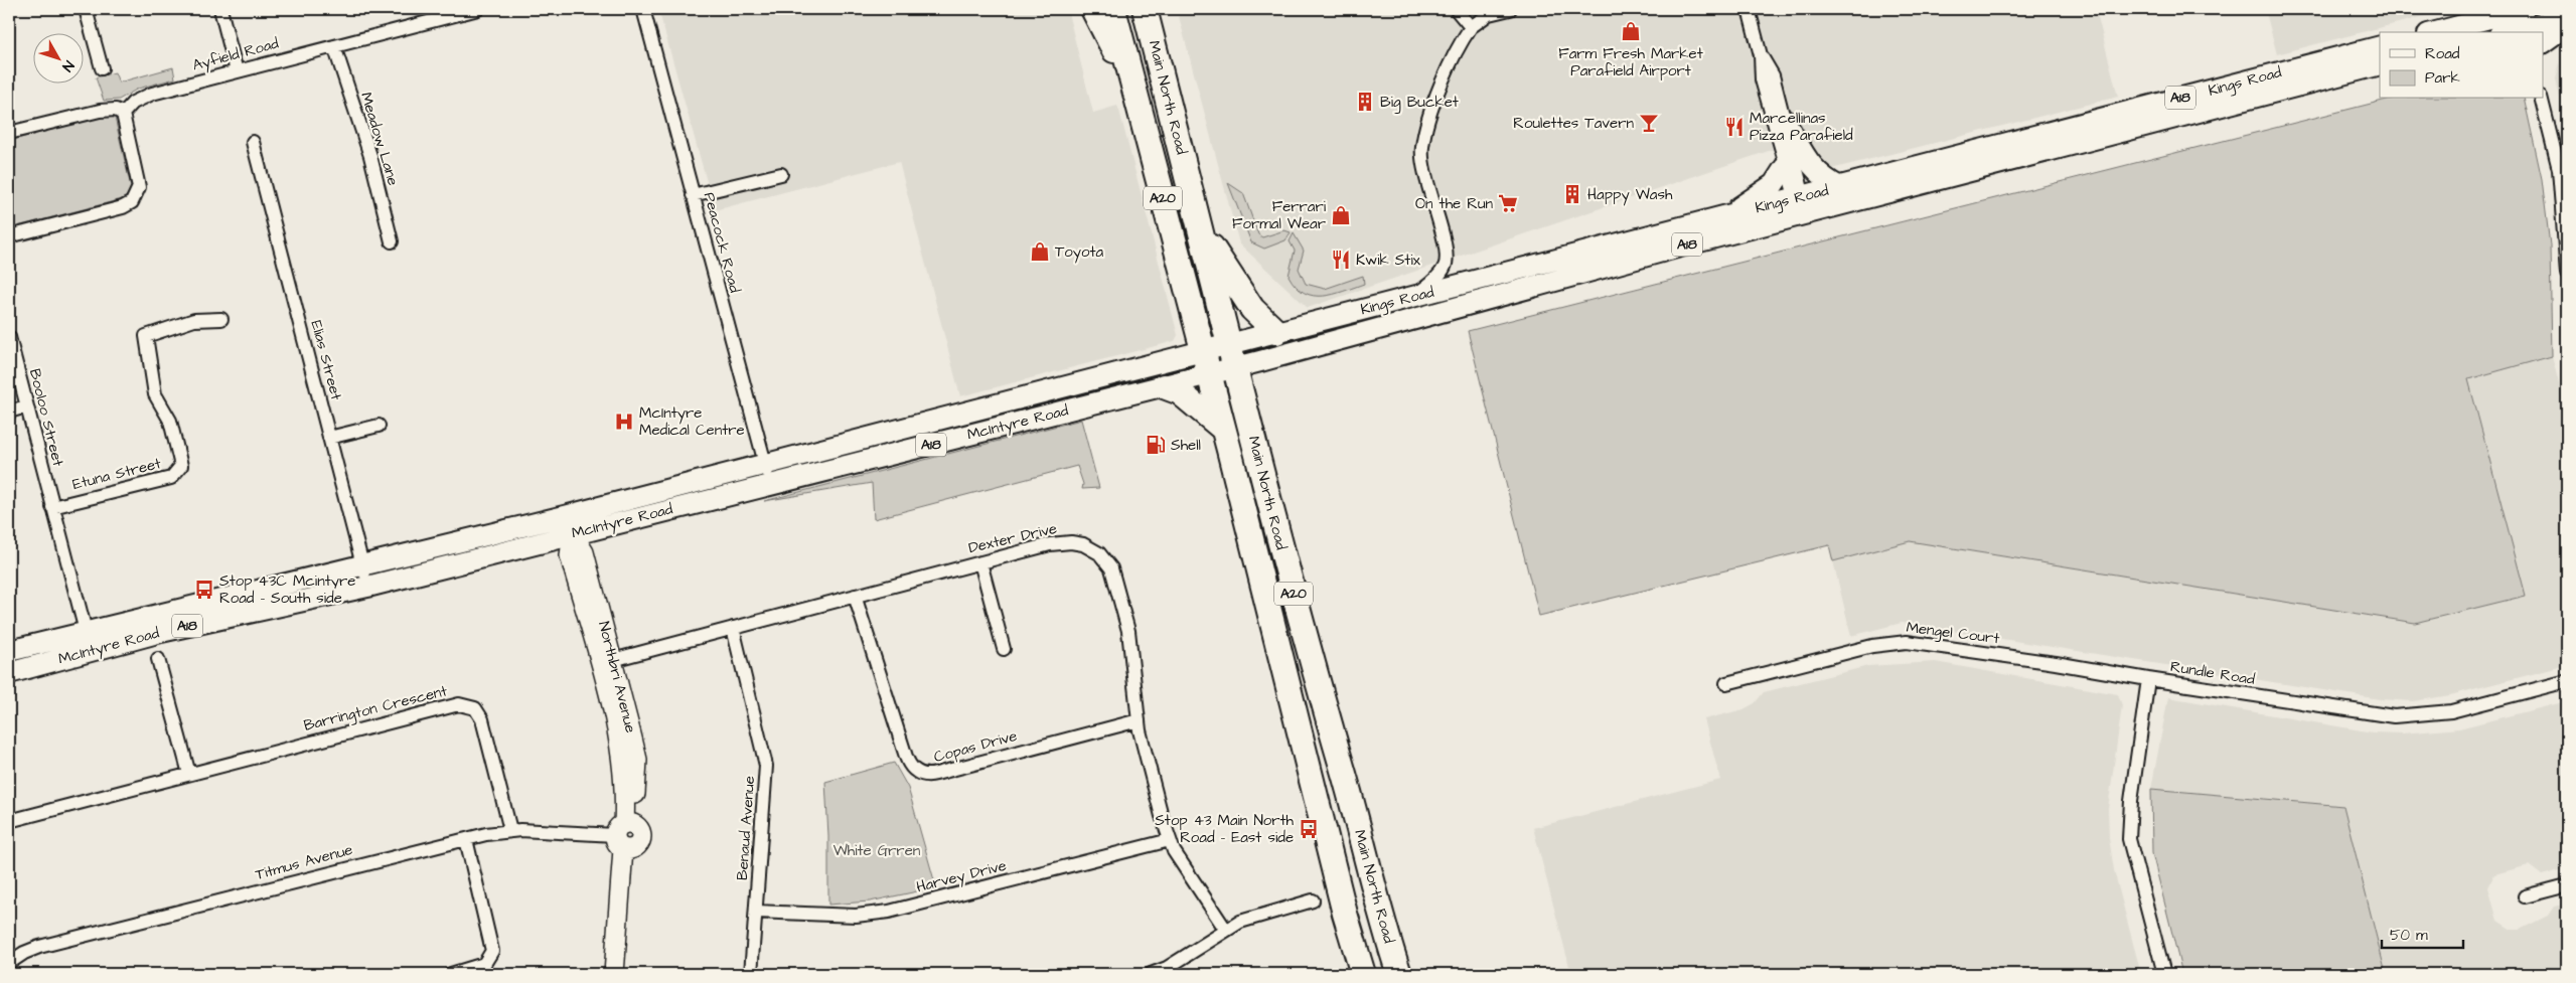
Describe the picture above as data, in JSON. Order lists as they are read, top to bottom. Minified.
{"streets":{"highway":["Main North Road","A20"],"main road":["Kings Road","A18","McIntyre Road"],"street":["Ayfield Road","Meadow Lane","Peacock Road","Elias Street","Booloo Street","Etuna Street","Dexter Drive","Mengel Court","Rundle Road","Northbri Avenue","Barrington Crescent","Copas Drive","Benaud Avenue","Titmus Avenue","Harvey Drive"]},"crossings":[["Ayfield Road","Meadow Lane"],["Kings Road","Main North Road"],["Kings Road","McIntyre Road"],["Main North Road","McIntyre Road"],["Peacock Road","McIntyre Road"],["Elias Street","McIntyre Road"],["Booloo Street","McIntyre Road"],["Booloo Street","Etuna Street"],["McIntyre Road","Northbri Avenue"],["Dexter Drive","Northbri Avenue"],["Dexter Drive","Copas Drive"],["Dexter Drive","Benaud Avenue"],["Dexter Drive","Harvey Drive"],["Mengel Court","Rundle Road"],["Northbri Avenue","Titmus Avenue"],["Barrington Crescent","Titmus Avenue"],["Benaud Avenue","Harvey Drive"]],"parks":["White Grren"],"places":{"shop":["Farm Fresh Market Parafield Airport","Ferrari Formal Wear","Toyota"],"building":["Big Bucket","Happy Wash"],"bar":["Roulettes Tavern"],"restaurant":["Marcellinas Pizza Parafield","Kwik Stix"],"supermarket":["On the Run"],"hospital":["McIntyre Medical Centre"],"fuel station":["Shell"],"bus stop":["Stop 43C Mcintyre Road - South side","Stop 43 Main North Road - East side"]},"legend":["Road","Park"],"scale_bar":"50 m","north":"bottom right"}
